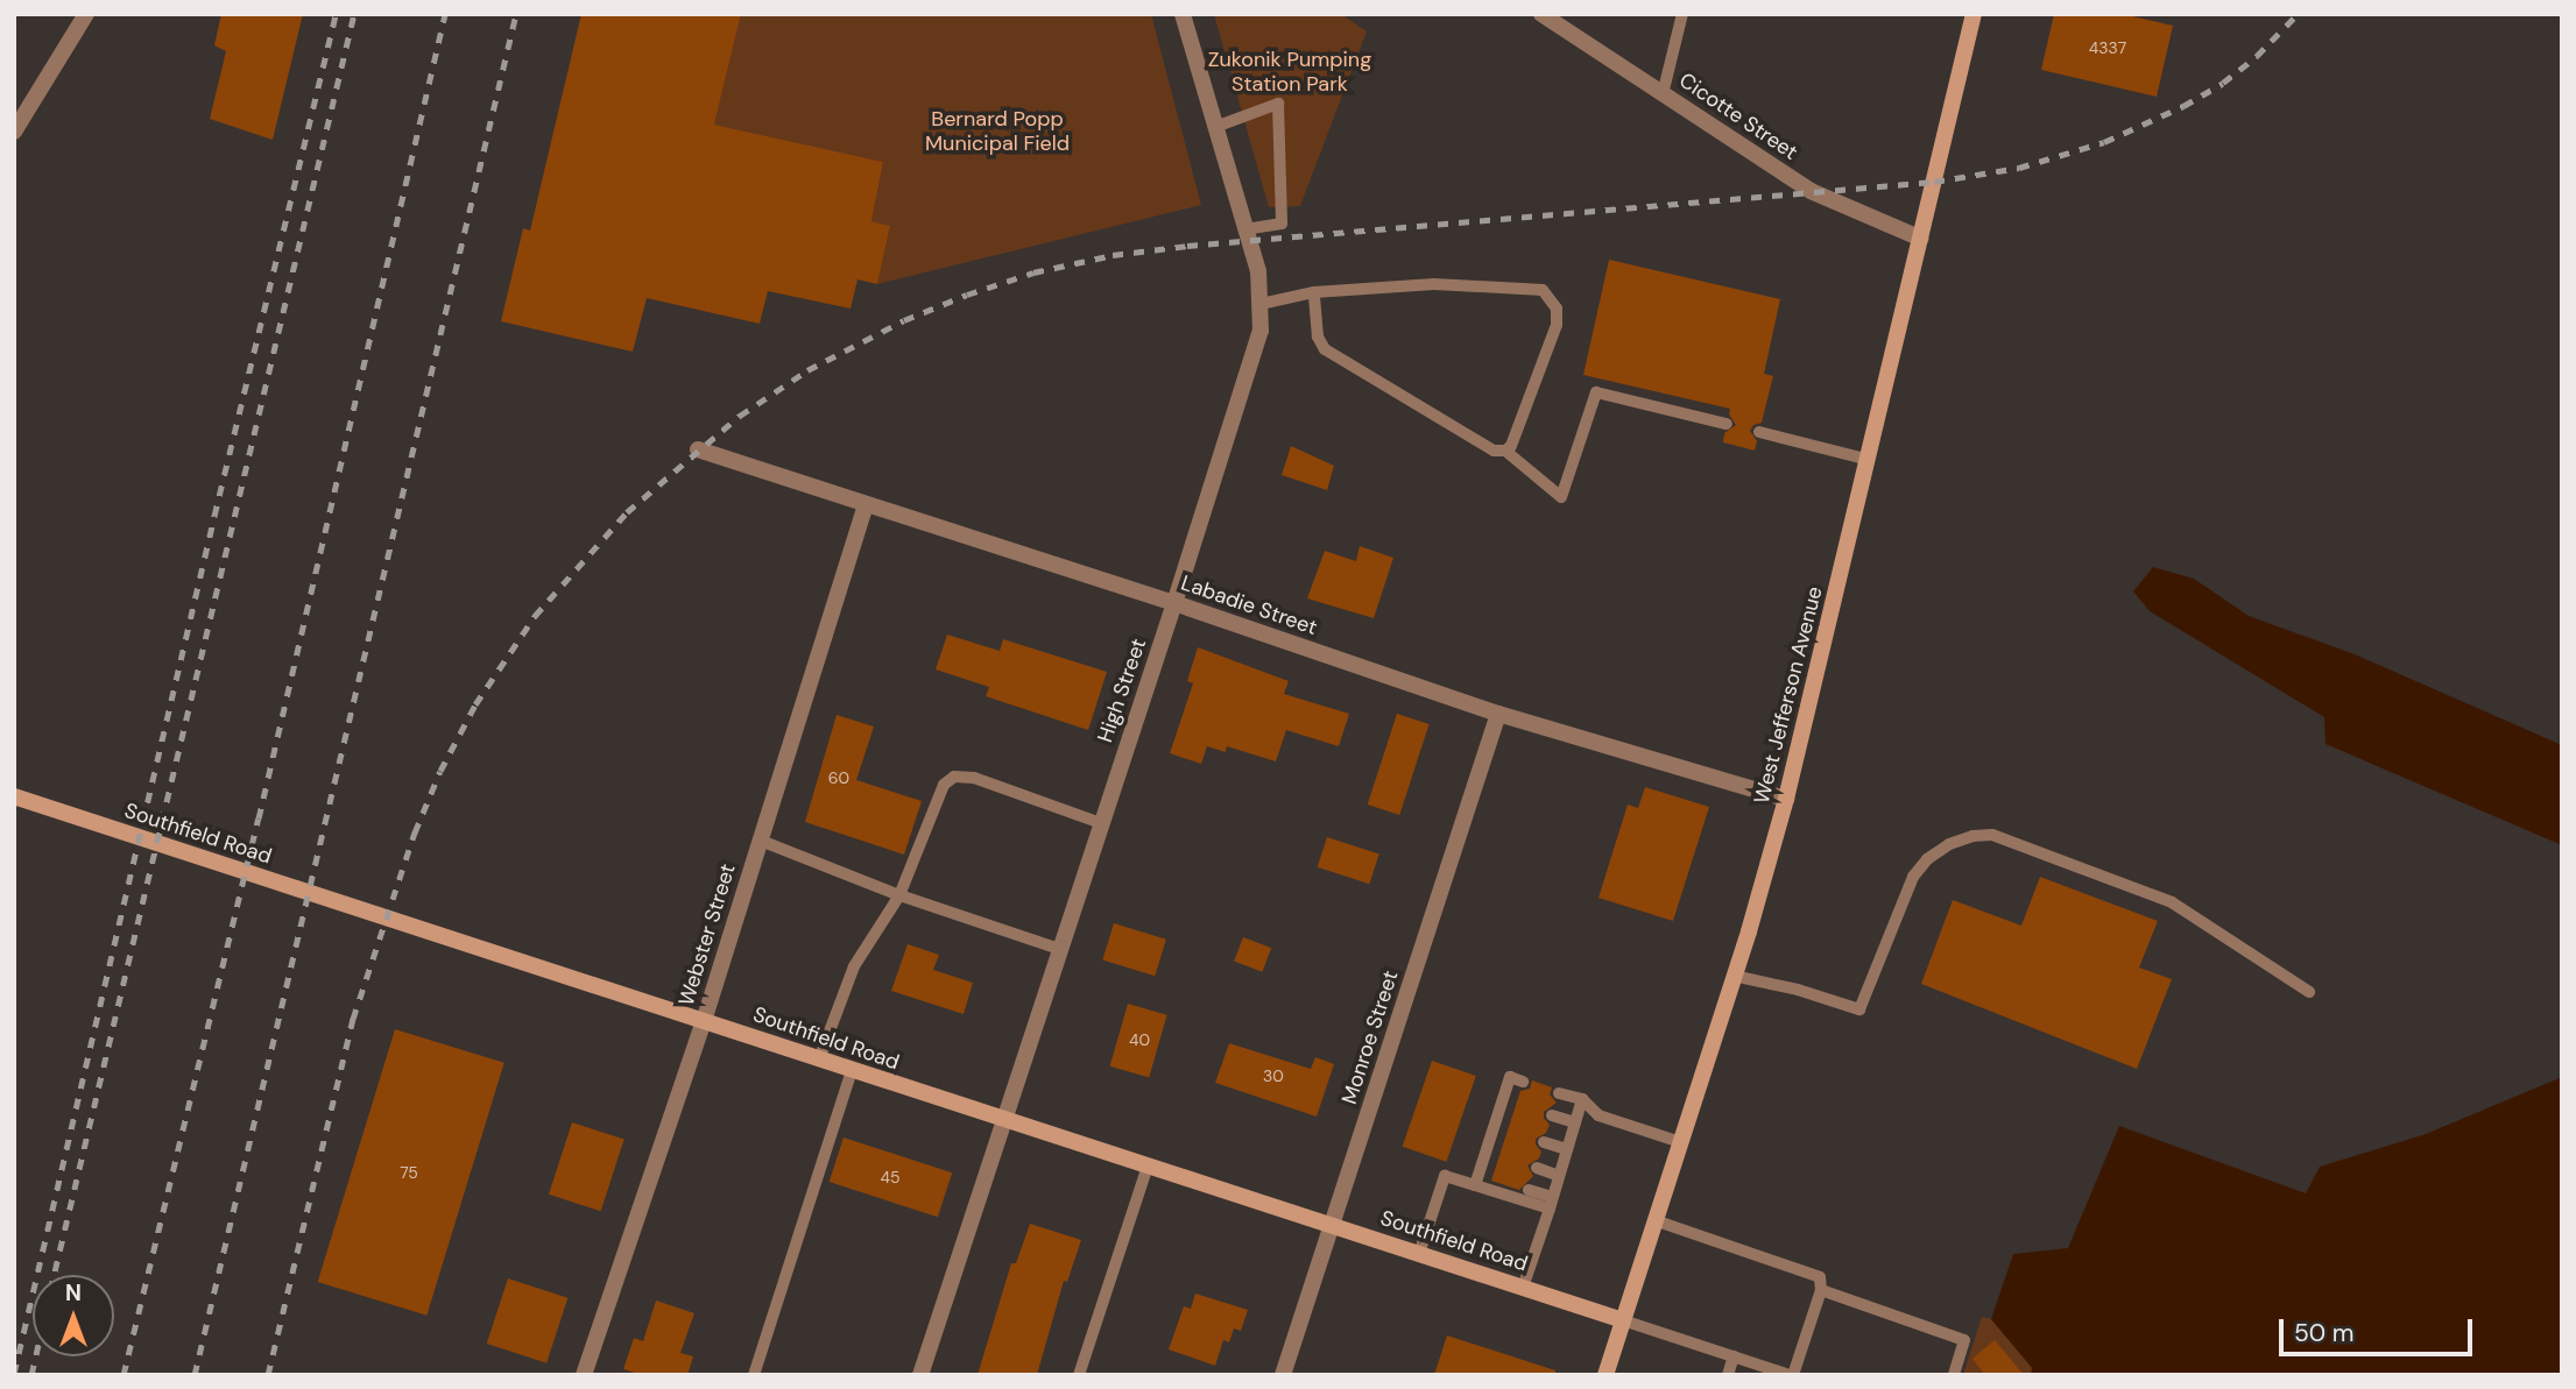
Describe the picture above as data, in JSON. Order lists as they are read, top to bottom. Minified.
{"streets":{"main road":["West Jefferson Avenue","Southfield Road"],"street":["Cicotte Street","Labadie Street","High Street","Webster Street","Monroe Street"]},"crossings":[["Cicotte Street","West Jefferson Avenue"],["Labadie Street","High Street"],["Labadie Street","West Jefferson Avenue"],["Labadie Street","Webster Street"],["Labadie Street","Monroe Street"],["High Street","Southfield Road"],["West Jefferson Avenue","Southfield Road"],["Southfield Road","Webster Street"],["Southfield Road","Monroe Street"]],"parks":["Zukonik Pumping Station Park","Bernard Popp Municipal Field"],"house_numbers":["4337","60","40","30","75","45"],"scale_bar":"50 m","north":"top"}
